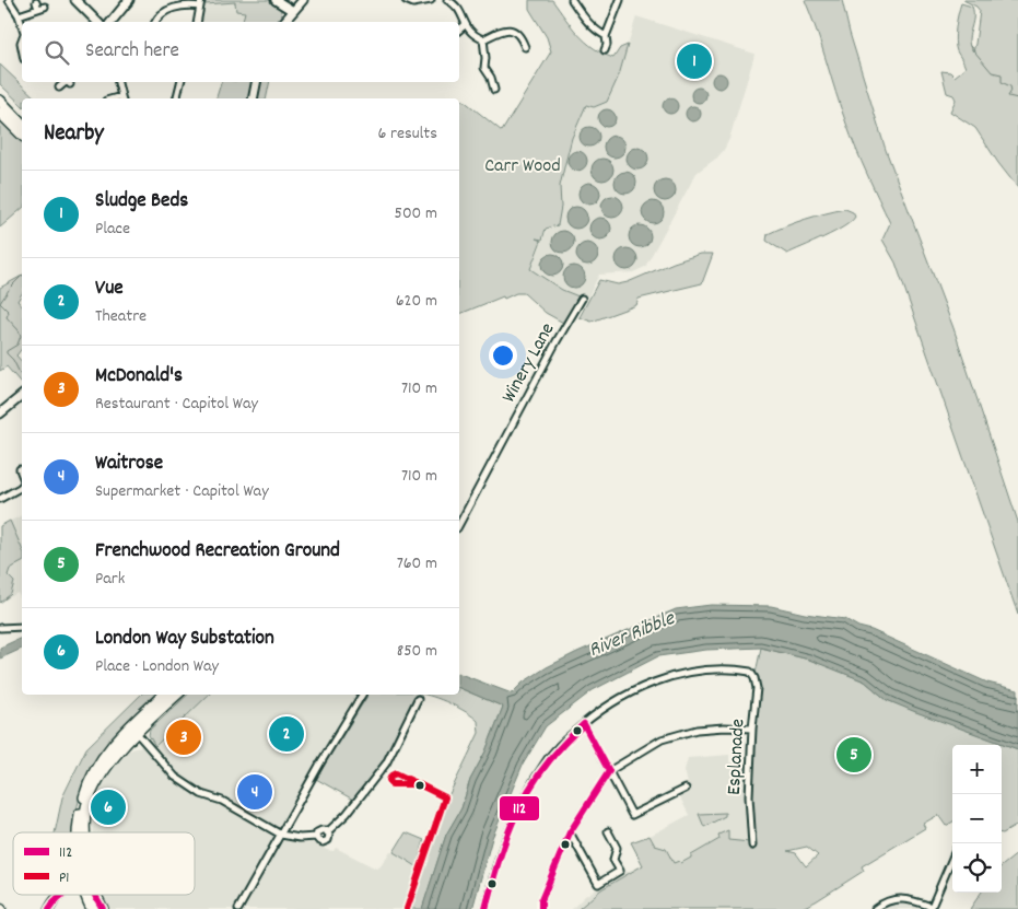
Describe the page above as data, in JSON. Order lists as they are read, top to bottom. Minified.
{"streets":{"street":["Winery Lane","Esplanade"]},"water":["River Ribble"],"parks":["Carr Wood"],"lines":["transit line 112","transit line P1"],"legend":["112","P1"],"page":{"search":"Search here","pins":["1","2","3","5","4","6"],"heading":["Nearby","6 results"],"list":[{"mark":"1","name":"Sludge Beds","note":"Place","value":"500 m"},{"mark":"2","name":"Vue","note":"Theatre","value":"620 m"},{"mark":"3","name":"McDonald's","note":"Restaurant · Capitol Way","value":"710 m"},{"mark":"4","name":"Waitrose","note":"Supermarket · Capitol Way","value":"710 m"},{"mark":"5","name":"Frenchwood Recreation Ground","note":"Park","value":"760 m"},{"mark":"6","name":"London Way Substation","note":"Place · London Way","value":"850 m"}],"map_buttons":["+","−"]}}
